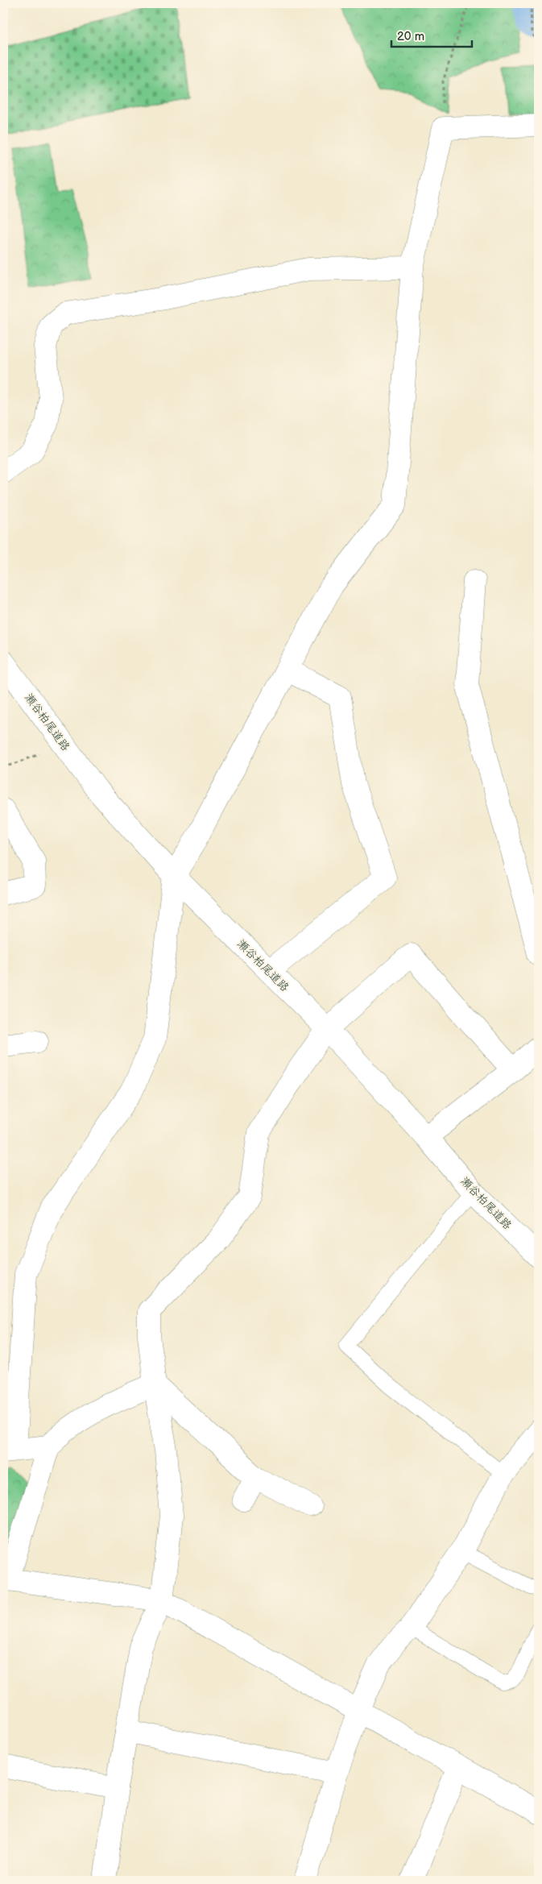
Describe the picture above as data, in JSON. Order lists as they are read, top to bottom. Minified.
{"streets":{"street":["瀬谷柏尾道路"]},"scale_bar":"20 m"}
